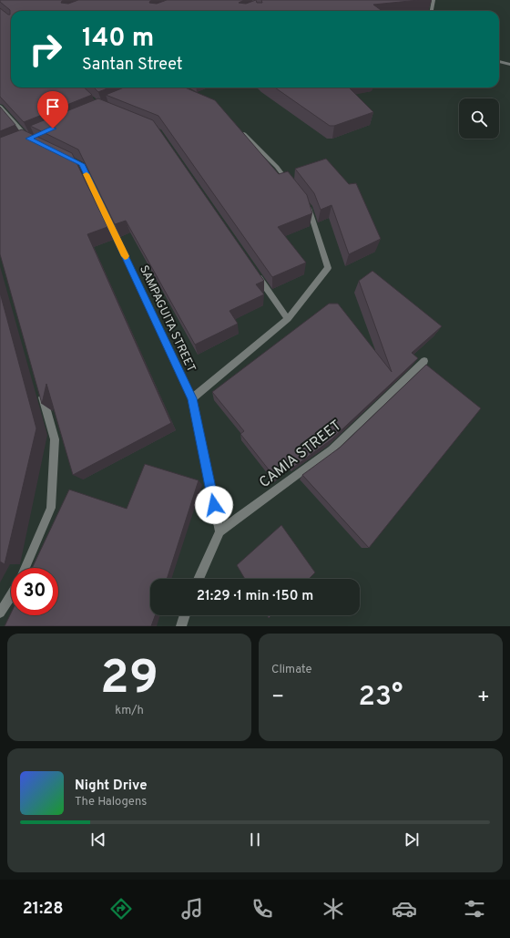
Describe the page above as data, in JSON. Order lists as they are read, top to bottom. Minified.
{"streets":{"street":["SAMPAGUITA STREET","CAMIA STREET"]},"crossings":[["SAMPAGUITA STREET","CAMIA STREET"]],"page":{"turn":["140 m","Santan Street"],"limit":"30","trip":"21:29 · 1 min · 150 m","tile":[["29","km/h"],"Climate"],"heat":["−","23°","+"],"song":["Night Drive","The Halogens"],"tabs":"21:28"}}
